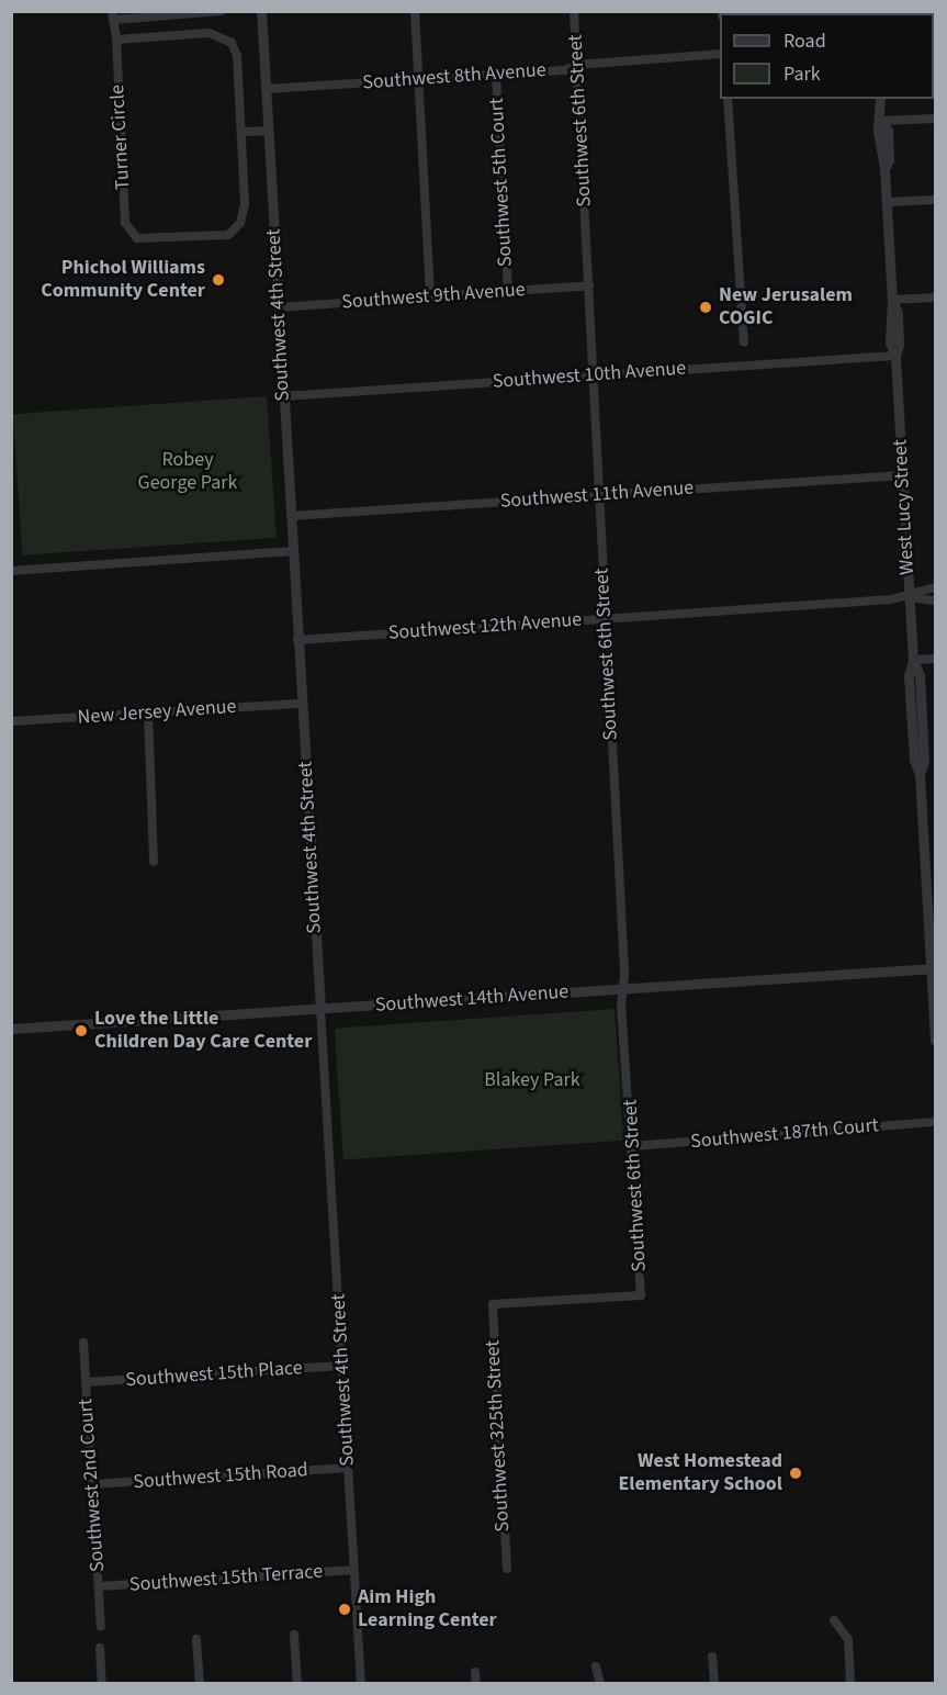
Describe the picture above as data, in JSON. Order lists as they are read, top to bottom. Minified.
{"streets":{"street":["Southwest 8th Avenue","Southwest 6th Street","Turner Circle","Southwest 5th Court","Southwest 9th Avenue","Southwest 4th Street","Southwest 10th Avenue","Southwest 11th Avenue","West Lucy Street","Southwest 12th Avenue","New Jersey Avenue","Southwest 14th Avenue","Southwest 187th Court","Southwest 15th Place","Southwest 325th Street","Southwest 15th Road","Southwest 2nd Court","Southwest 15th Terrace"]},"crossings":[["Southwest 8th Avenue","Southwest 6th Street"],["Southwest 8th Avenue","Southwest 5th Court"],["Southwest 8th Avenue","Southwest 4th Street"],["Southwest 6th Street","Southwest 9th Avenue"],["Southwest 6th Street","Southwest 10th Avenue"],["Southwest 6th Street","Southwest 11th Avenue"],["Southwest 6th Street","Southwest 12th Avenue"],["Southwest 6th Street","Southwest 14th Avenue"],["Southwest 6th Street","Southwest 187th Court"],["Southwest 6th Street","Southwest 325th Street"],["Southwest 5th Court","Southwest 9th Avenue"],["Southwest 9th Avenue","Southwest 4th Street"],["Southwest 4th Street","Southwest 10th Avenue"],["Southwest 4th Street","Southwest 11th Avenue"],["Southwest 4th Street","Southwest 12th Avenue"],["Southwest 4th Street","New Jersey Avenue"],["Southwest 4th Street","Southwest 14th Avenue"],["Southwest 4th Street","Southwest 15th Place"],["Southwest 4th Street","Southwest 15th Road"],["Southwest 4th Street","Southwest 15th Terrace"],["Southwest 10th Avenue","West Lucy Street"],["Southwest 11th Avenue","West Lucy Street"],["West Lucy Street","Southwest 12th Avenue"],["West Lucy Street","Southwest 14th Avenue"],["Southwest 15th Place","Southwest 2nd Court"],["Southwest 15th Road","Southwest 2nd Court"],["Southwest 2nd Court","Southwest 15th Terrace"]],"parks":["Robey George Park","Blakey Park"],"places":["Phichol Williams Community Center","New Jerusalem COGIC","Love the Little Children Day Care Center","West Homestead Elementary School","Aim High Learning Center"],"legend":["Road","Park"]}
